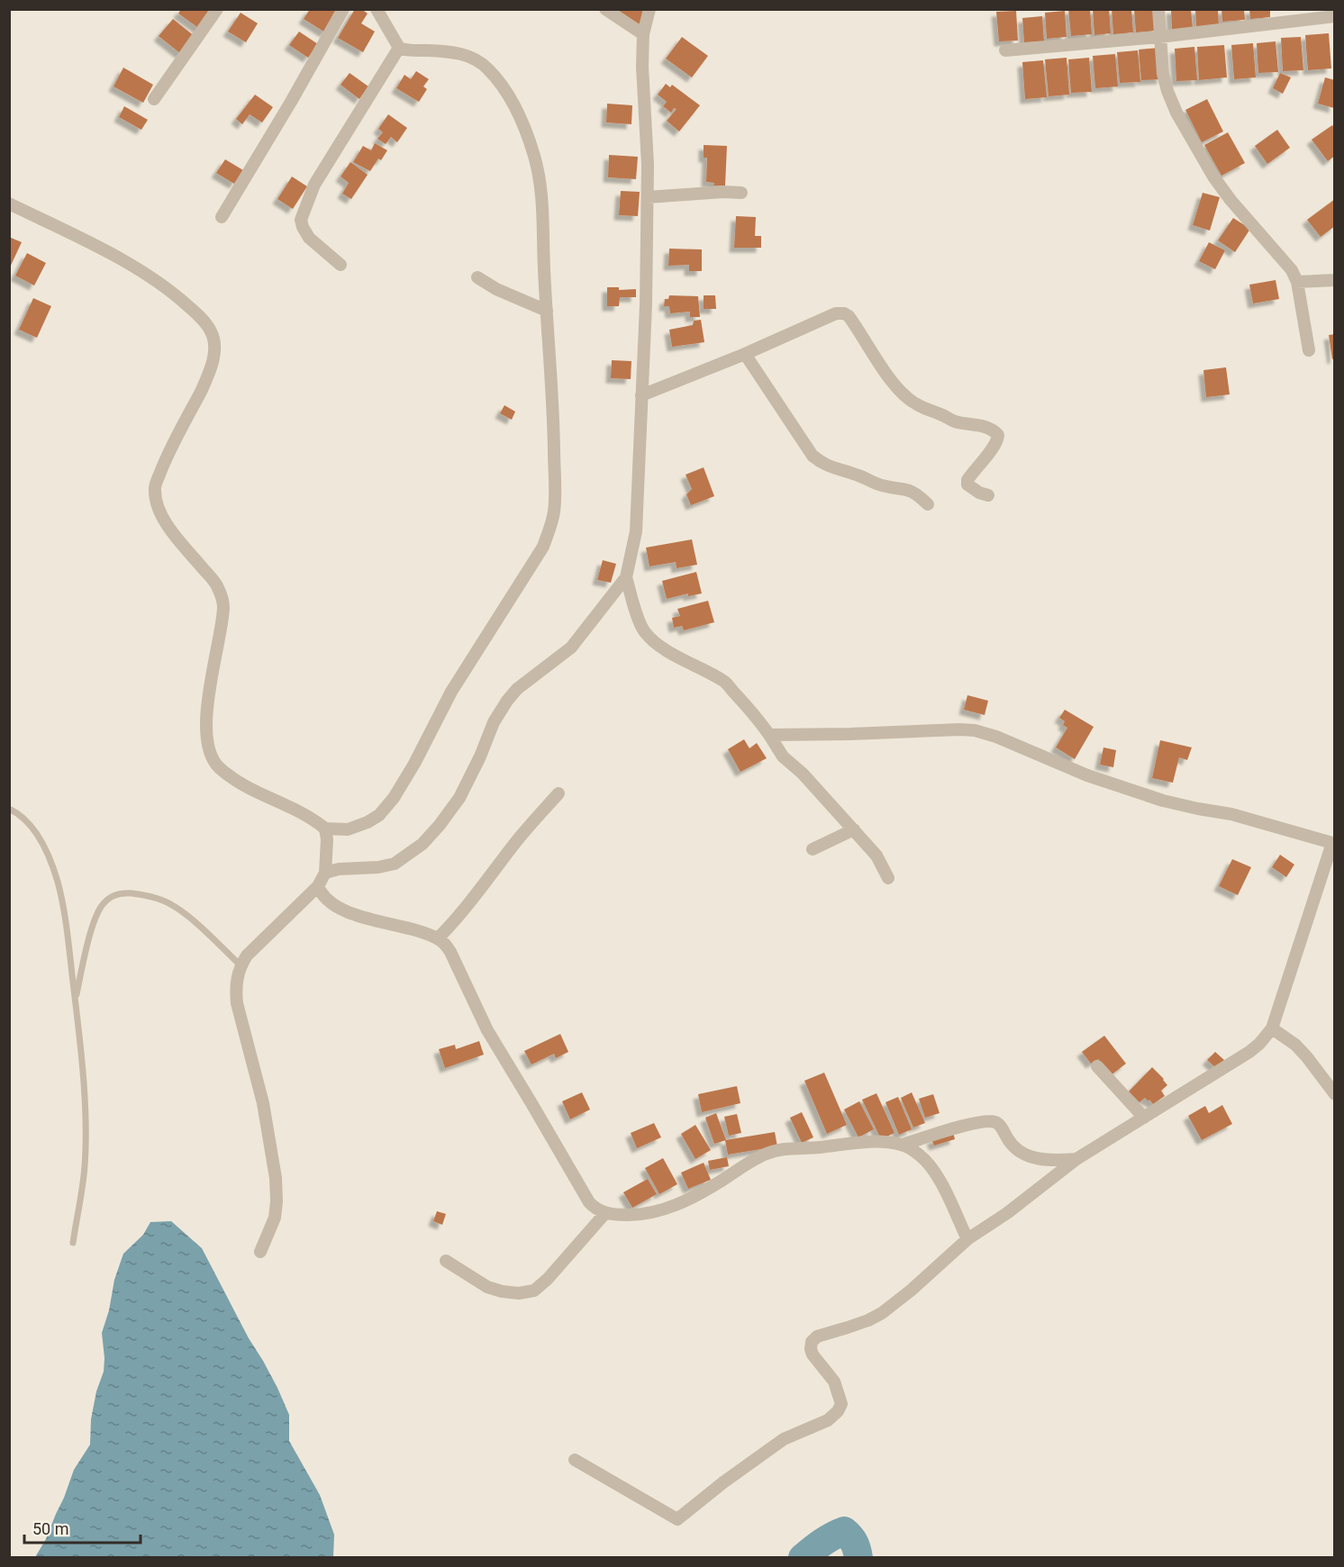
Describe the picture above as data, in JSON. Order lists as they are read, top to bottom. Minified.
{"scale_bar":"50 m"}
